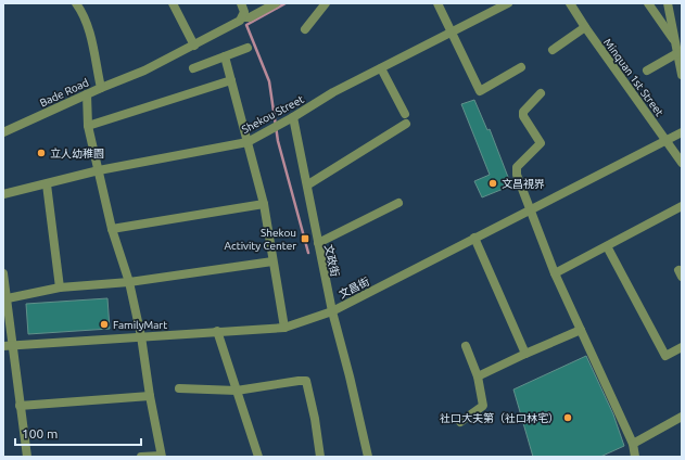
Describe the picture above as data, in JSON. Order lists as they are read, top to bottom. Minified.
{"streets":{"street":["Minquan 1st Street","Bade Road","Shekou Street","文政街","文昌街"]},"crossings":[["Minquan 1st Street","文昌街"],["Shekou Street","文政街"],["文政街","文昌街"]],"places":{"other":["立人幼稚園","文昌視界","FamilyMart","社口大夫第（社口林宅）"],"transit":["Shekou Activity Center"]},"scale_bar":"100 m"}
